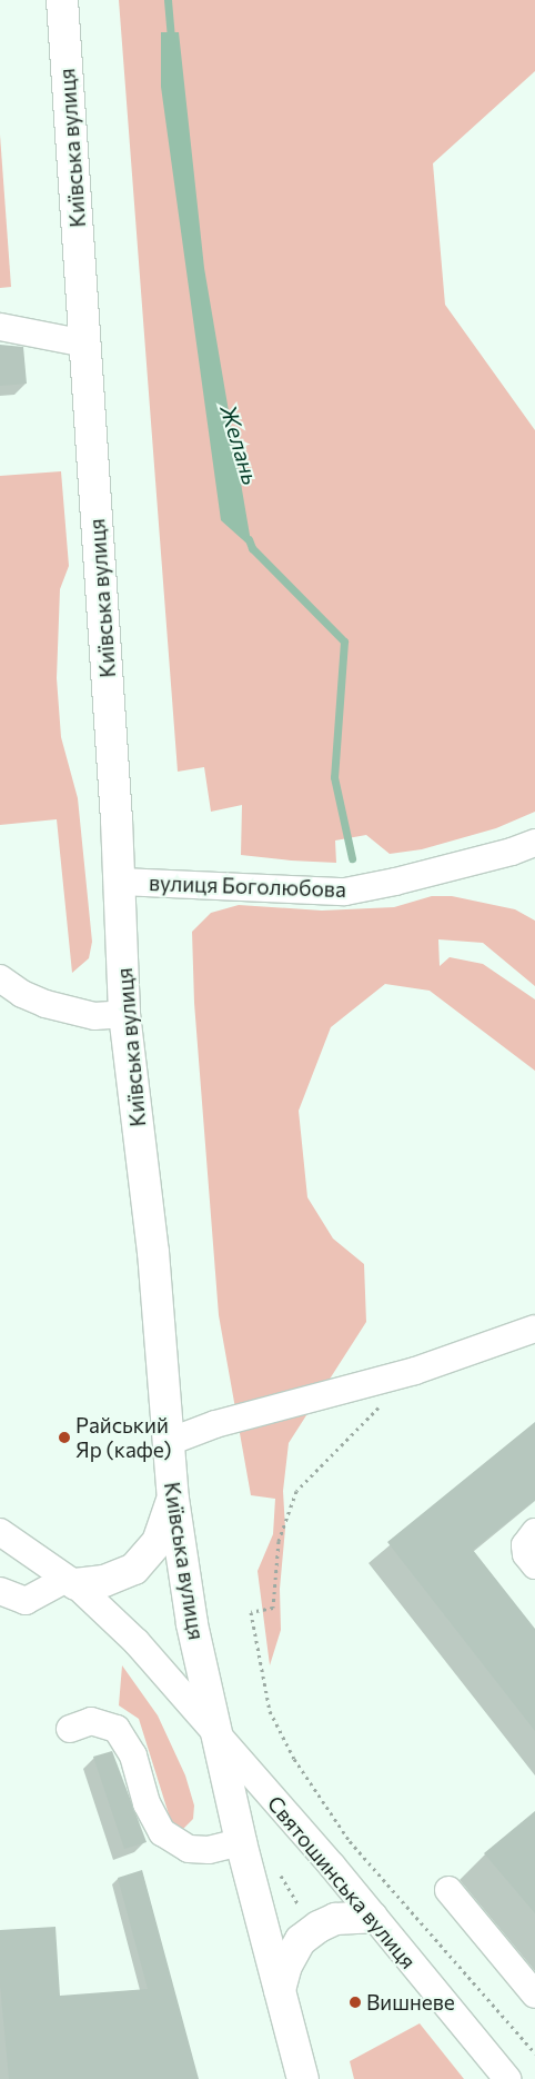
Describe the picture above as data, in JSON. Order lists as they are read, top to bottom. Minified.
{"streets":{"main road":["Київська вулиця"],"street":["вулиця Боголюбова","Святошинська вулиця"]},"crossings":[["Київська вулиця","вулиця Боголюбова"],["Київська вулиця","Святошинська вулиця"]],"water":["Желань"],"places":["Райський Яр (кафе)","Вишневе"]}
